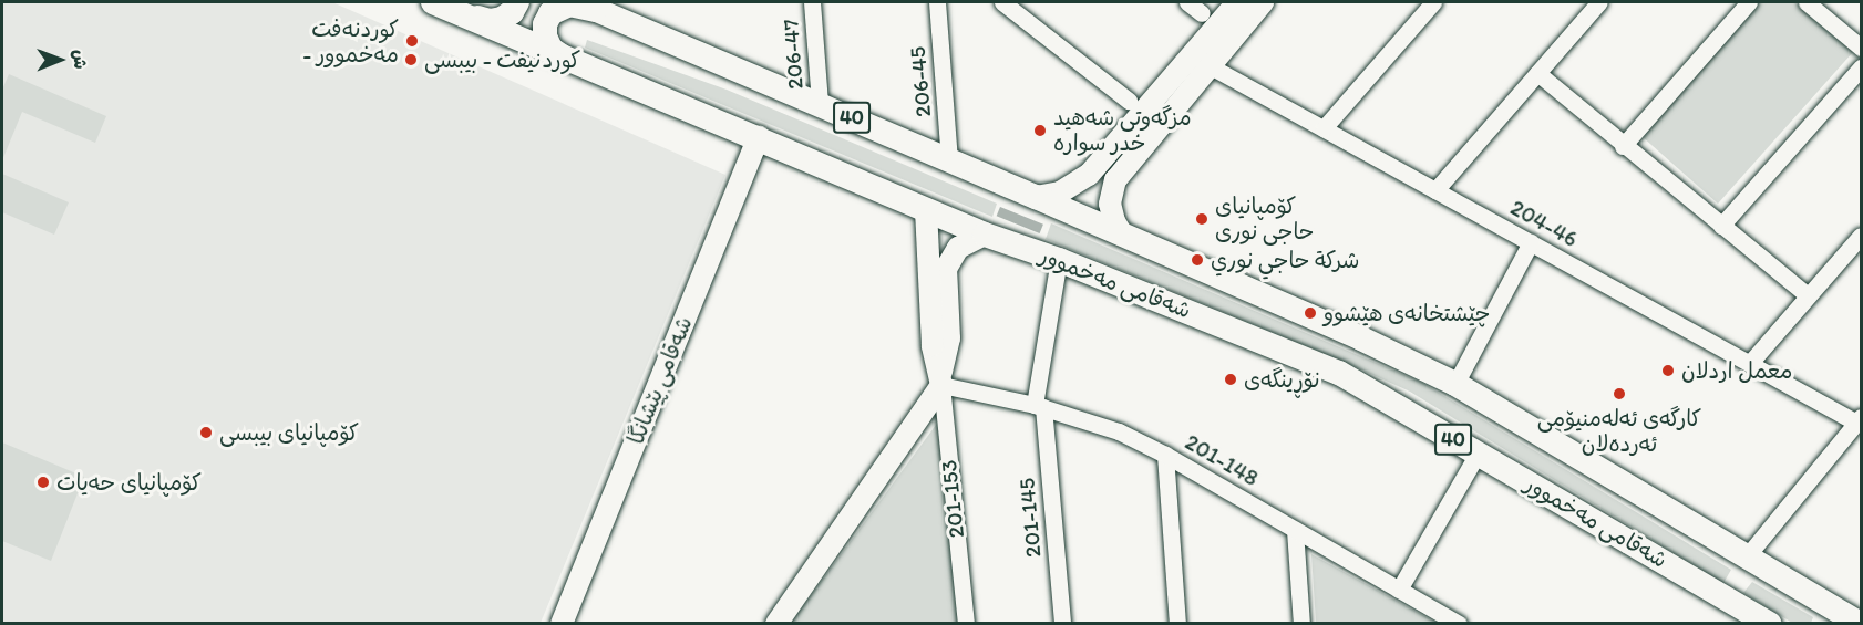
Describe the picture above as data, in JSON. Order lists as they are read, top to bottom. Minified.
{"streets":{"highway":["40","شەقامی مەخموور"],"main road":["شەقامی پێشانگا","201-153"],"street":["206-47","206-45","204-46","201-148","201-145"]},"crossings":[["206-47","شەقامی مەخموور"],["206-45","شەقامی مەخموور"],["شەقامی مەخموور","شەقامی پێشانگا"],["شەقامی مەخموور","201-153"],["شەقامی مەخموور","201-145"],["201-148","201-153"],["201-148","201-145"]],"places":["كوردنه‌فت - مه‌خموور","کوردنیفت - بیبسی","مزگەوتی شەهید خدر سوارە","کۆمپانیای حاجی نوری","شركة حاجي نوري","چێشتخانەی هێشوو","معمل اردلان","نۆڕینگەی","کارگەی ئەلەمنیۆمی ئەردەلان","كۆمپانیای بیبسی","کۆمپانیای حەیات"],"north":"right"}
